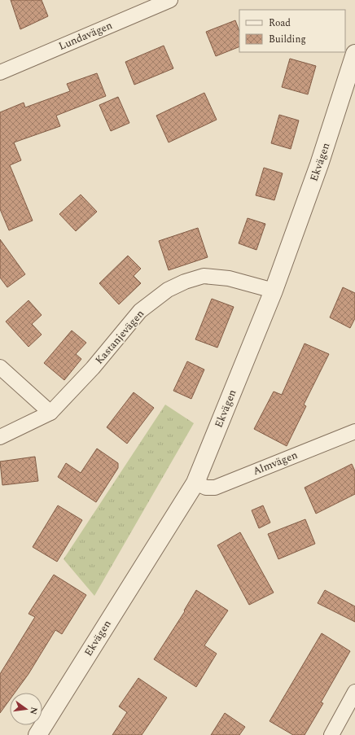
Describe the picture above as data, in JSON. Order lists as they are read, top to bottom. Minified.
{"streets":{"street":["Lundavägen","Ekvägen","Kastanjevägen","Almvägen"]},"crossings":[["Ekvägen","Kastanjevägen"],["Ekvägen","Almvägen"]],"legend":["Road","Building"],"north":"right"}
